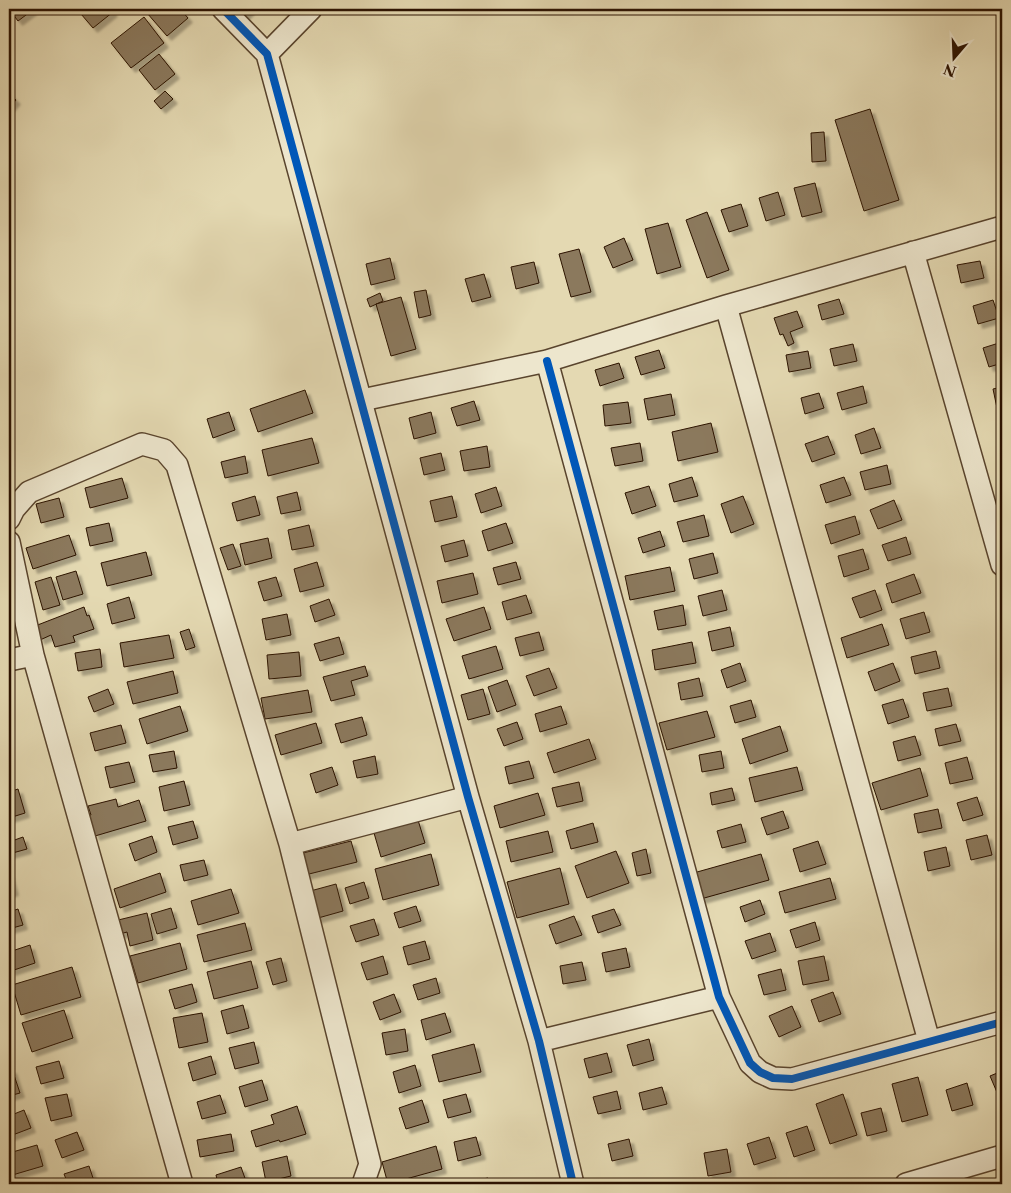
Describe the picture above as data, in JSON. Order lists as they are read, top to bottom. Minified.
{"north":"bottom"}
